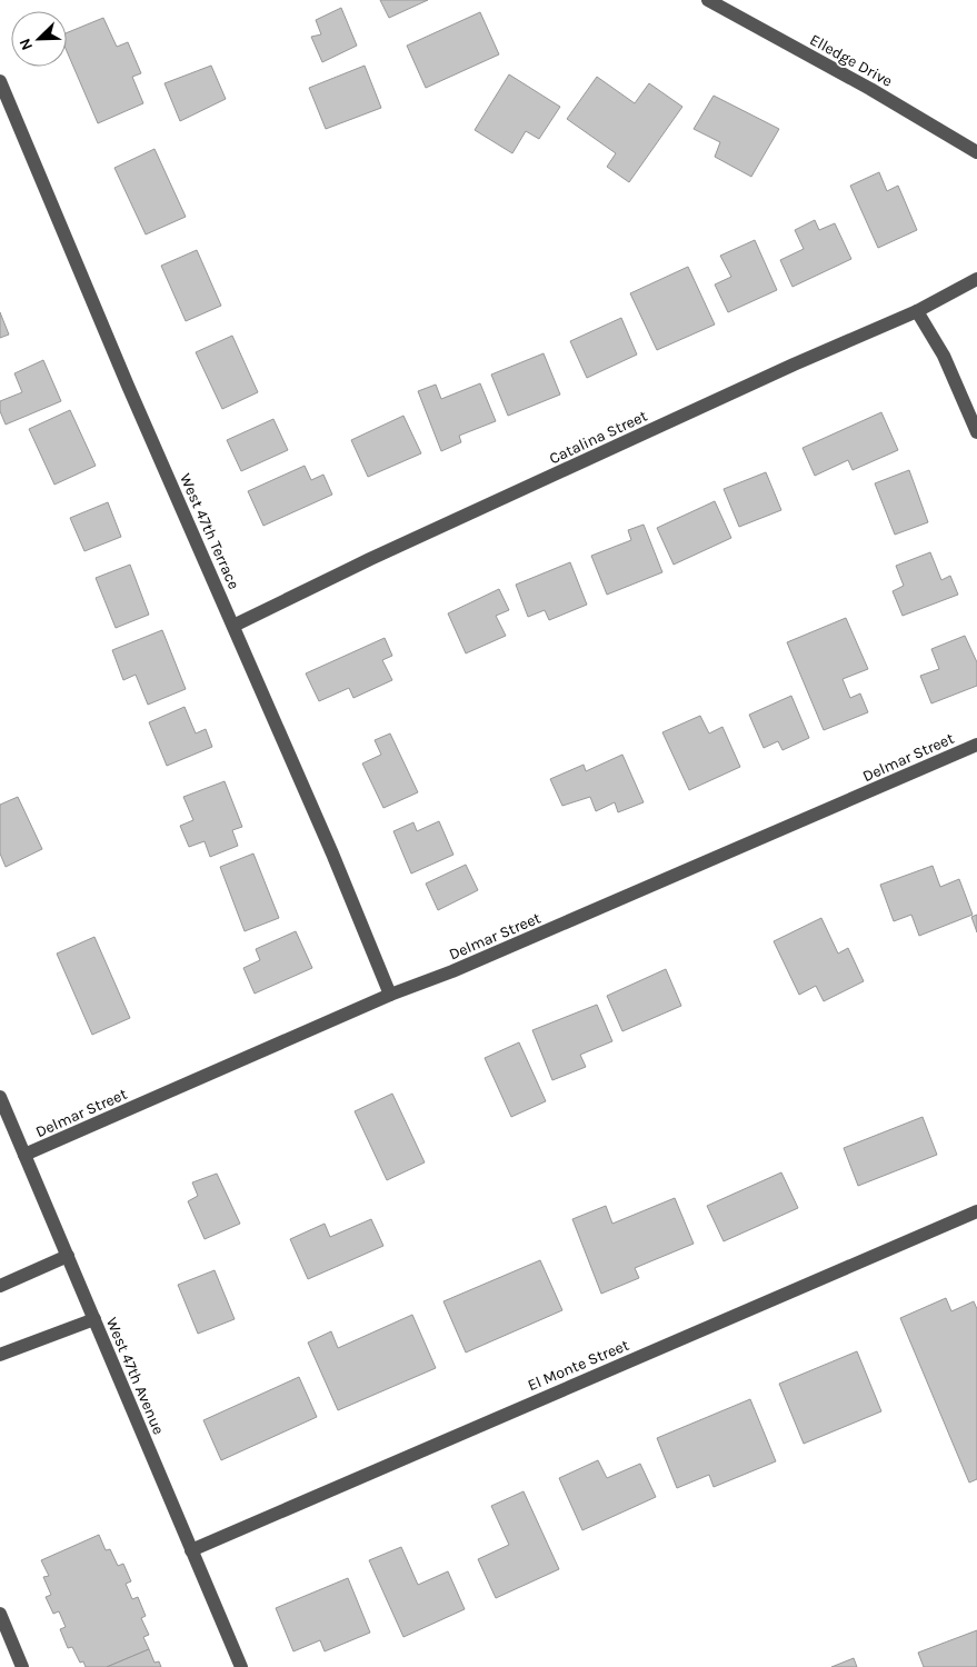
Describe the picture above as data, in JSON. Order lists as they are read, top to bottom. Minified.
{"streets":{"street":["Elledge Drive","Catalina Street","West 47th Terrace","Delmar Street","El Monte Street","West 47th Avenue"]},"crossings":[["Catalina Street","West 47th Terrace"],["West 47th Terrace","Delmar Street"],["Delmar Street","West 47th Avenue"],["El Monte Street","West 47th Avenue"]],"north":"bottom left"}
